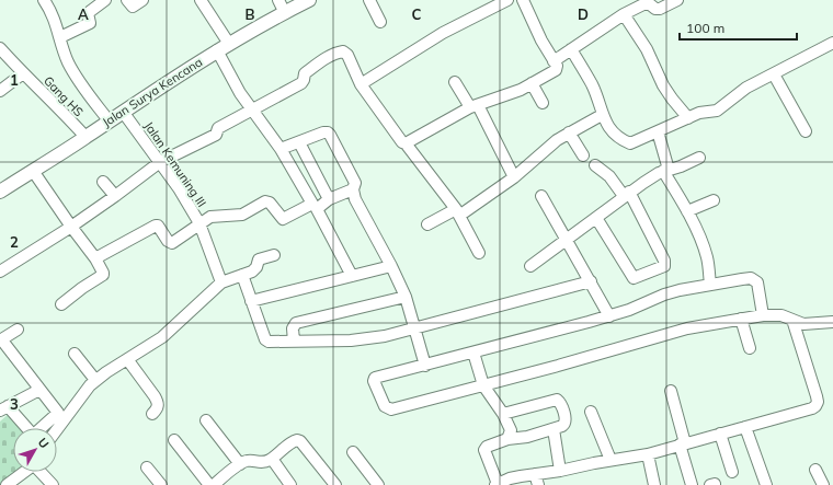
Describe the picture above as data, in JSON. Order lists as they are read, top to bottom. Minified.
{"streets":{"main road":["Jalan Surya Kencana"],"street":["Gang HS","Jalan Kemuning III"]},"crossings":[["Jalan Surya Kencana","Gang HS"],["Jalan Surya Kencana","Jalan Kemuning III"]],"scale_bar":"100 m","north":"top right","grid":{"columns":["A","B","C","D"],"rows":["1","2","3"]}}
